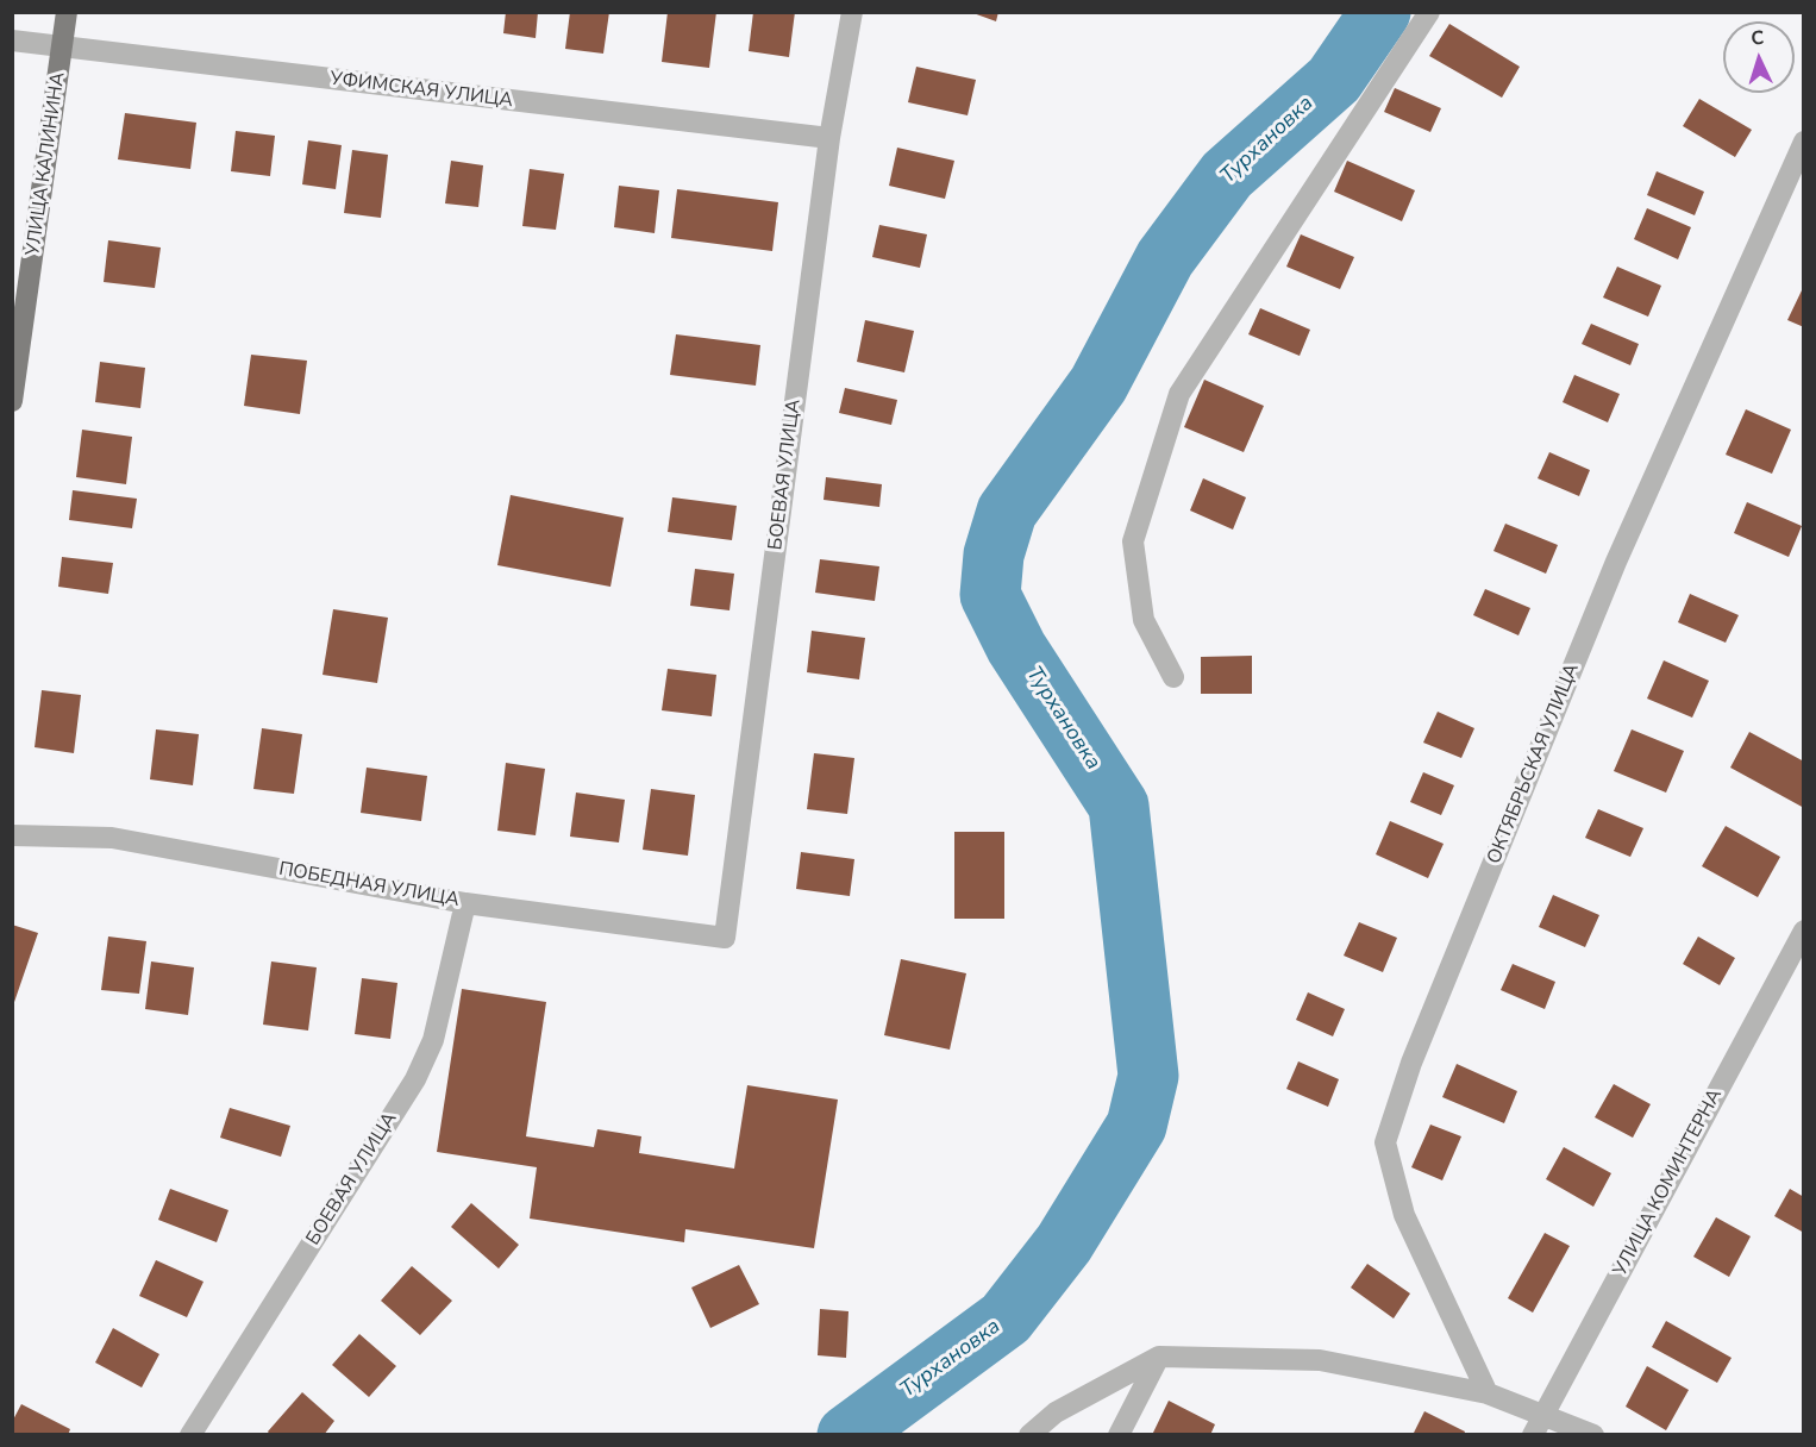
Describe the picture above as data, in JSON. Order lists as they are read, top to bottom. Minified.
{"streets":{"main road":["УЛИЦА КАЛИНИНА"],"street":["УФИМСКАЯ УЛИЦА","БОЕВАЯ УЛИЦА","ОКТЯБРЬСКАЯ УЛИЦА","ПОБЕДНАЯ УЛИЦА","УЛИЦА КОМИНТЕРНА"]},"crossings":[["УФИМСКАЯ УЛИЦА","УЛИЦА КАЛИНИНА"],["УФИМСКАЯ УЛИЦА","БОЕВАЯ УЛИЦА"],["БОЕВАЯ УЛИЦА","ПОБЕДНАЯ УЛИЦА"]],"water":["Турхановка"],"north":"top"}
